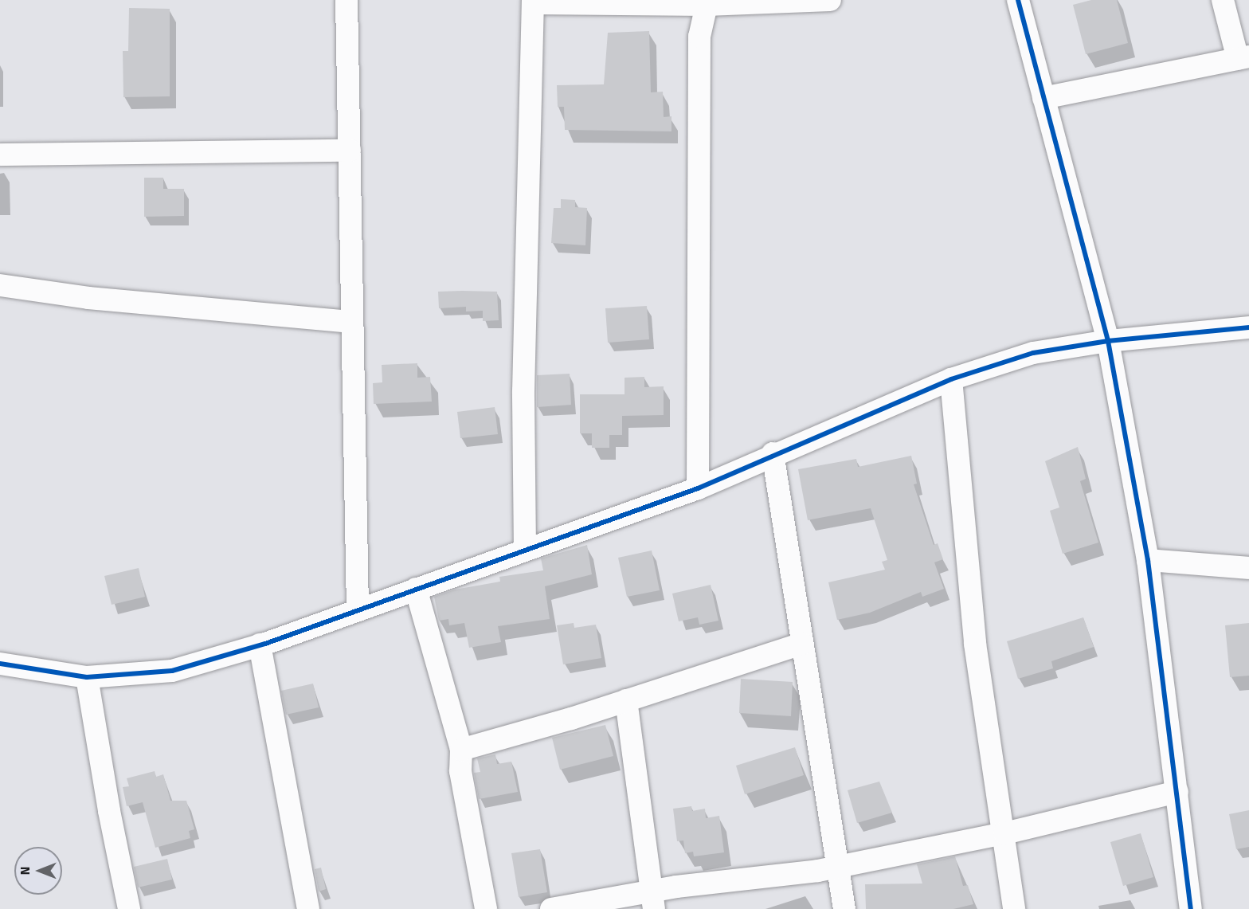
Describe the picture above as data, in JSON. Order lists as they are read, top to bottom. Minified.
{"north":"left"}
